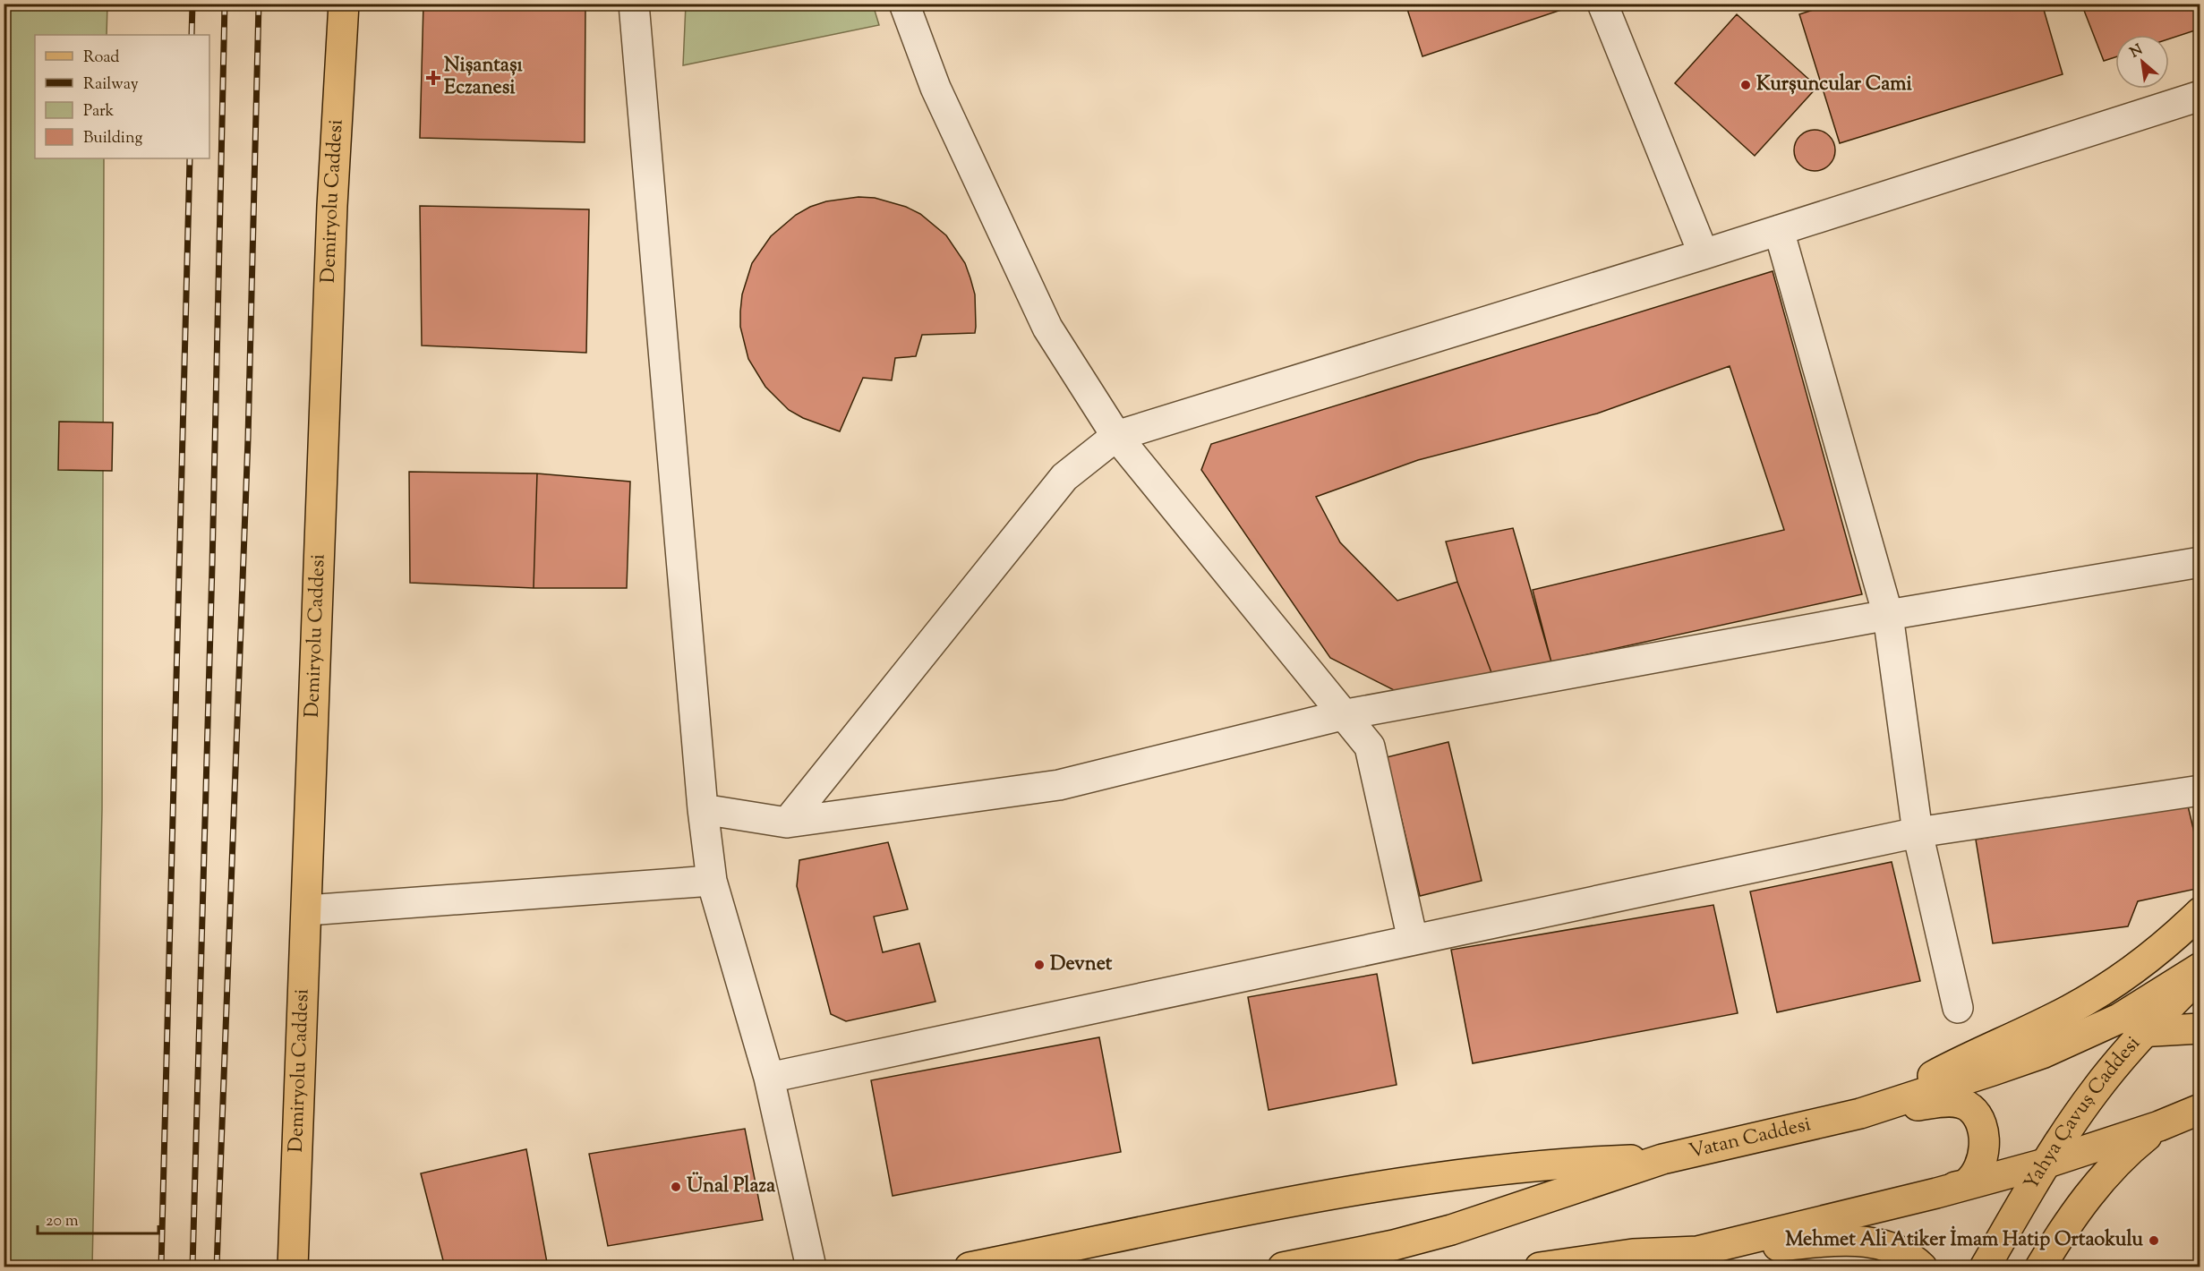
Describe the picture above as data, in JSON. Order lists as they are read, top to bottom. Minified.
{"streets":{"main road":["Demiryolu Caddesi","Yahya Çavuş Caddesi","Vatan Caddesi"]},"places":{"health":["Nişantaşı Eczanesi"],"other":["Kurşuncular Cami","Devnet","Ünal Plaza","Mehmet Ali Atiker İmam Hatip Ortaokulu"]},"legend":["Road","Railway","Park","Building"],"scale_bar":"20 m","north":"top left"}
